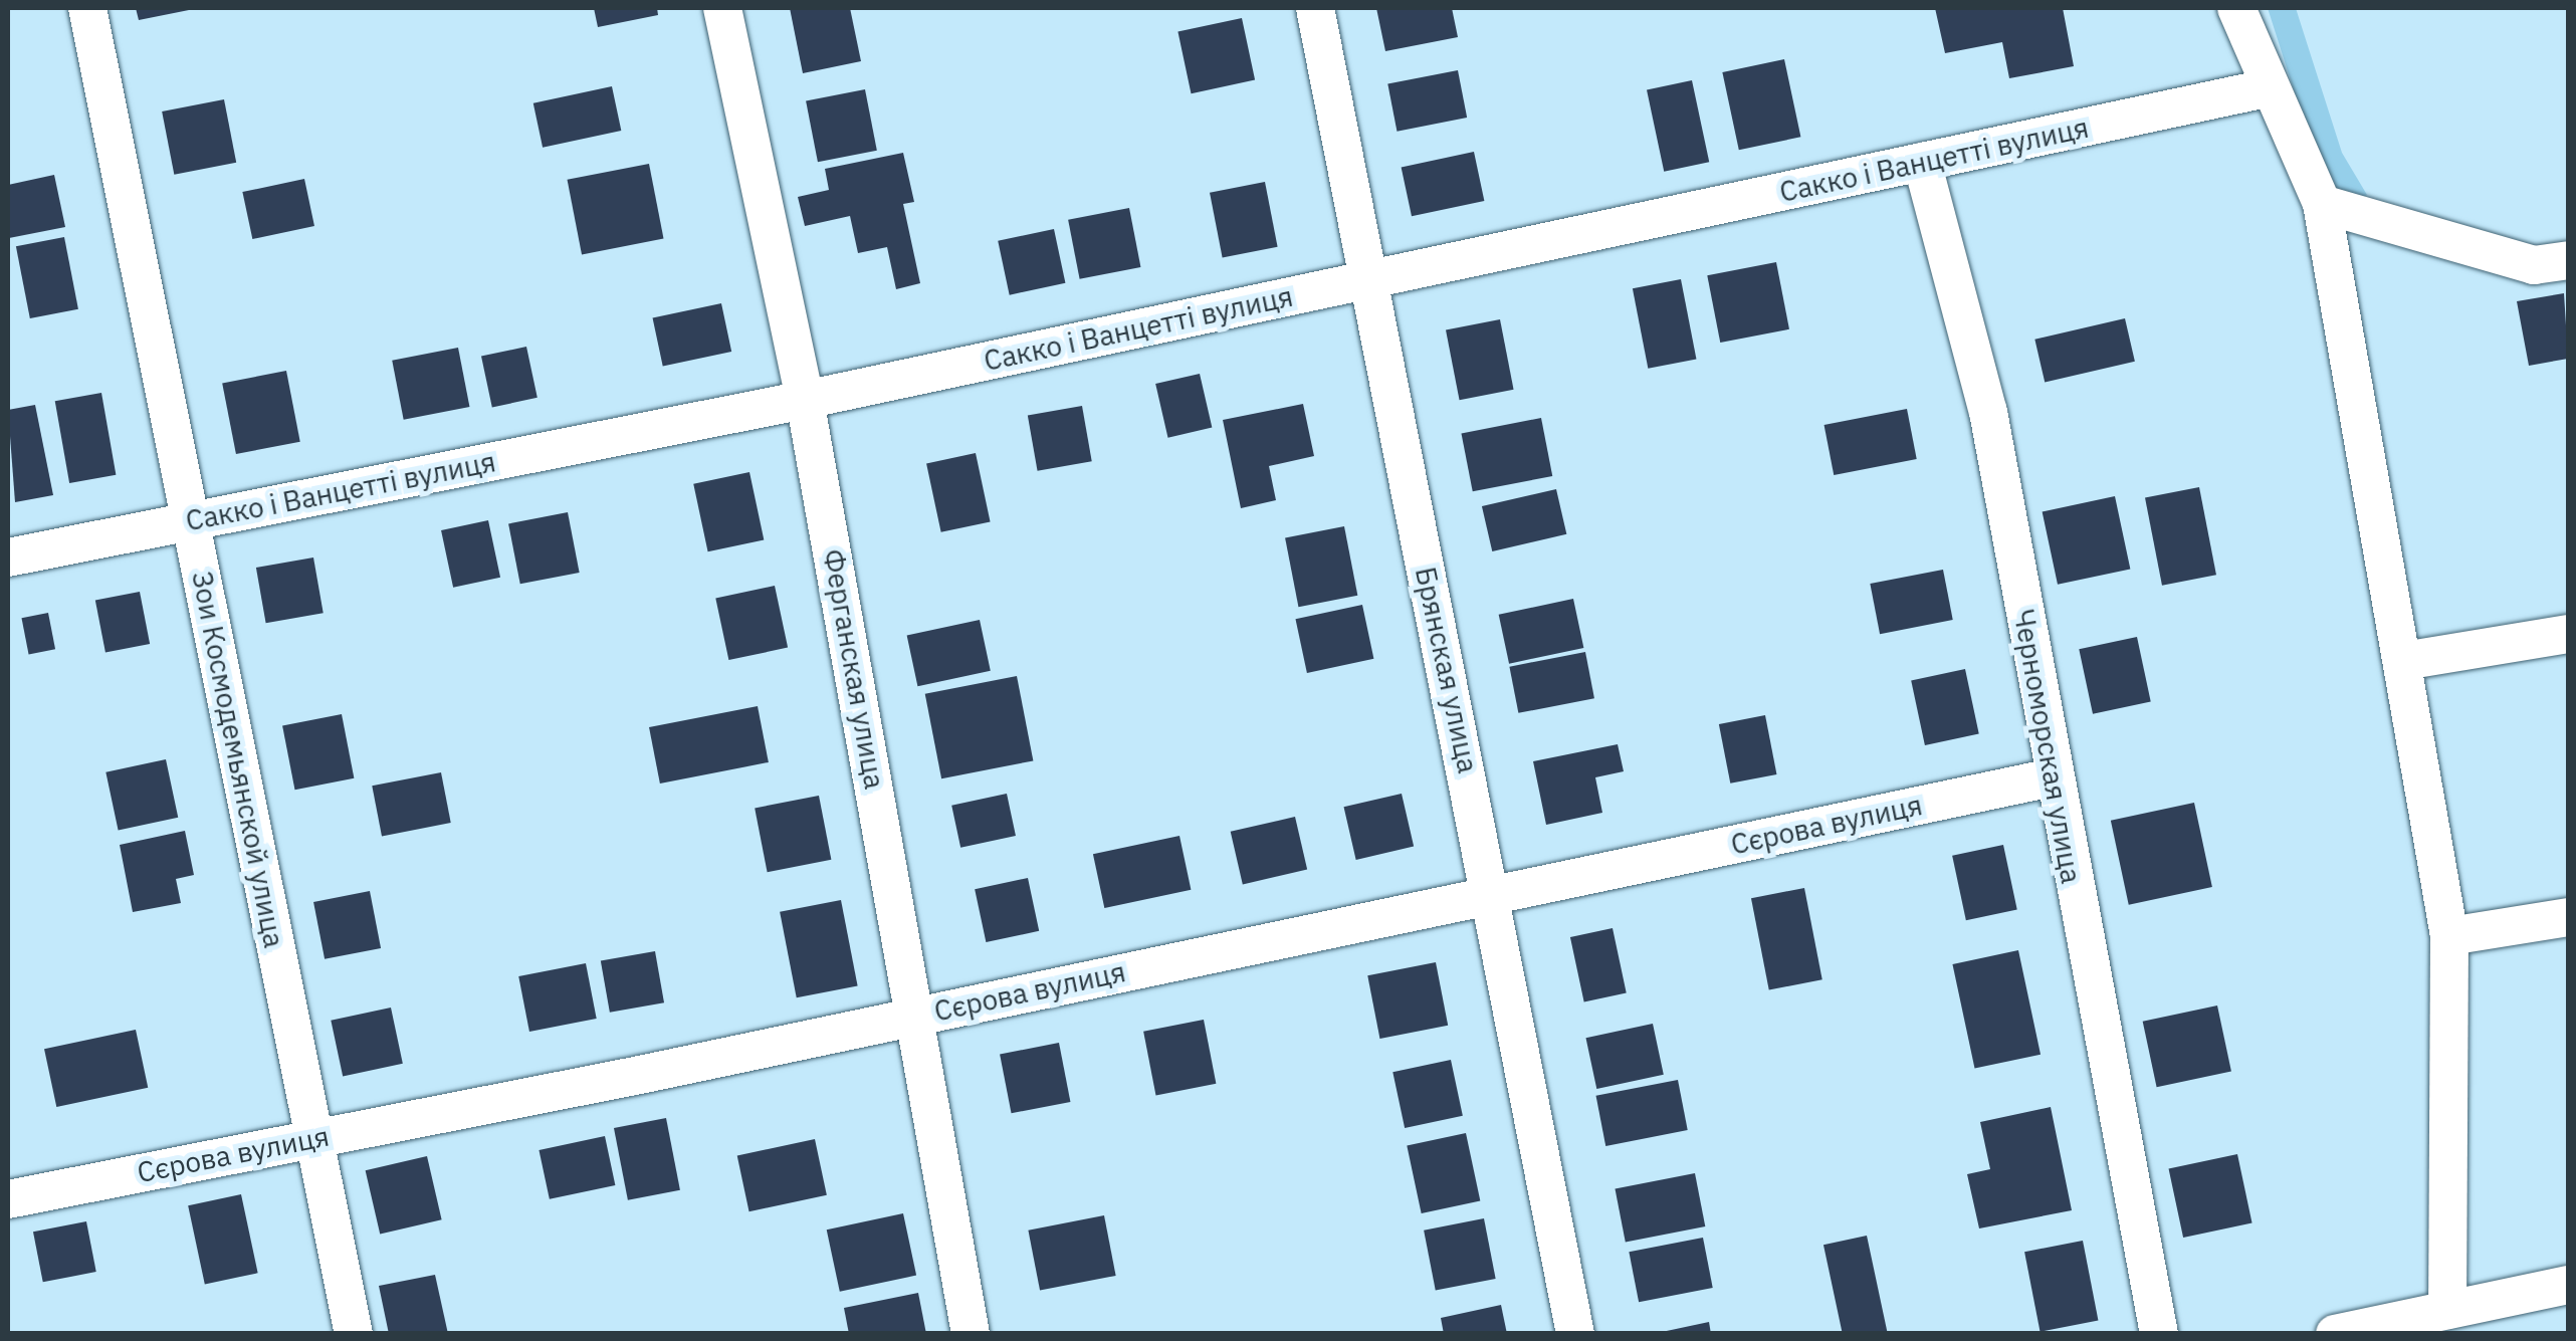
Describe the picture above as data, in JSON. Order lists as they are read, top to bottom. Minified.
{"streets":{"street":["Сакко і Ванцетті вулиця","Ферганская улица","Брянская улица","Черноморская улица","Зои Космодемьянской улица","Сєрова вулиця"]},"crossings":[["Сакко і Ванцетті вулиця","Ферганская улица"],["Сакко і Ванцетті вулиця","Брянская улица"],["Сакко і Ванцетті вулиця","Черноморская улица"],["Сакко і Ванцетті вулиця","Зои Космодемьянской улица"],["Ферганская улица","Сєрова вулиця"],["Брянская улица","Сєрова вулиця"],["Черноморская улица","Сєрова вулиця"],["Зои Космодемьянской улица","Сєрова вулиця"]]}
